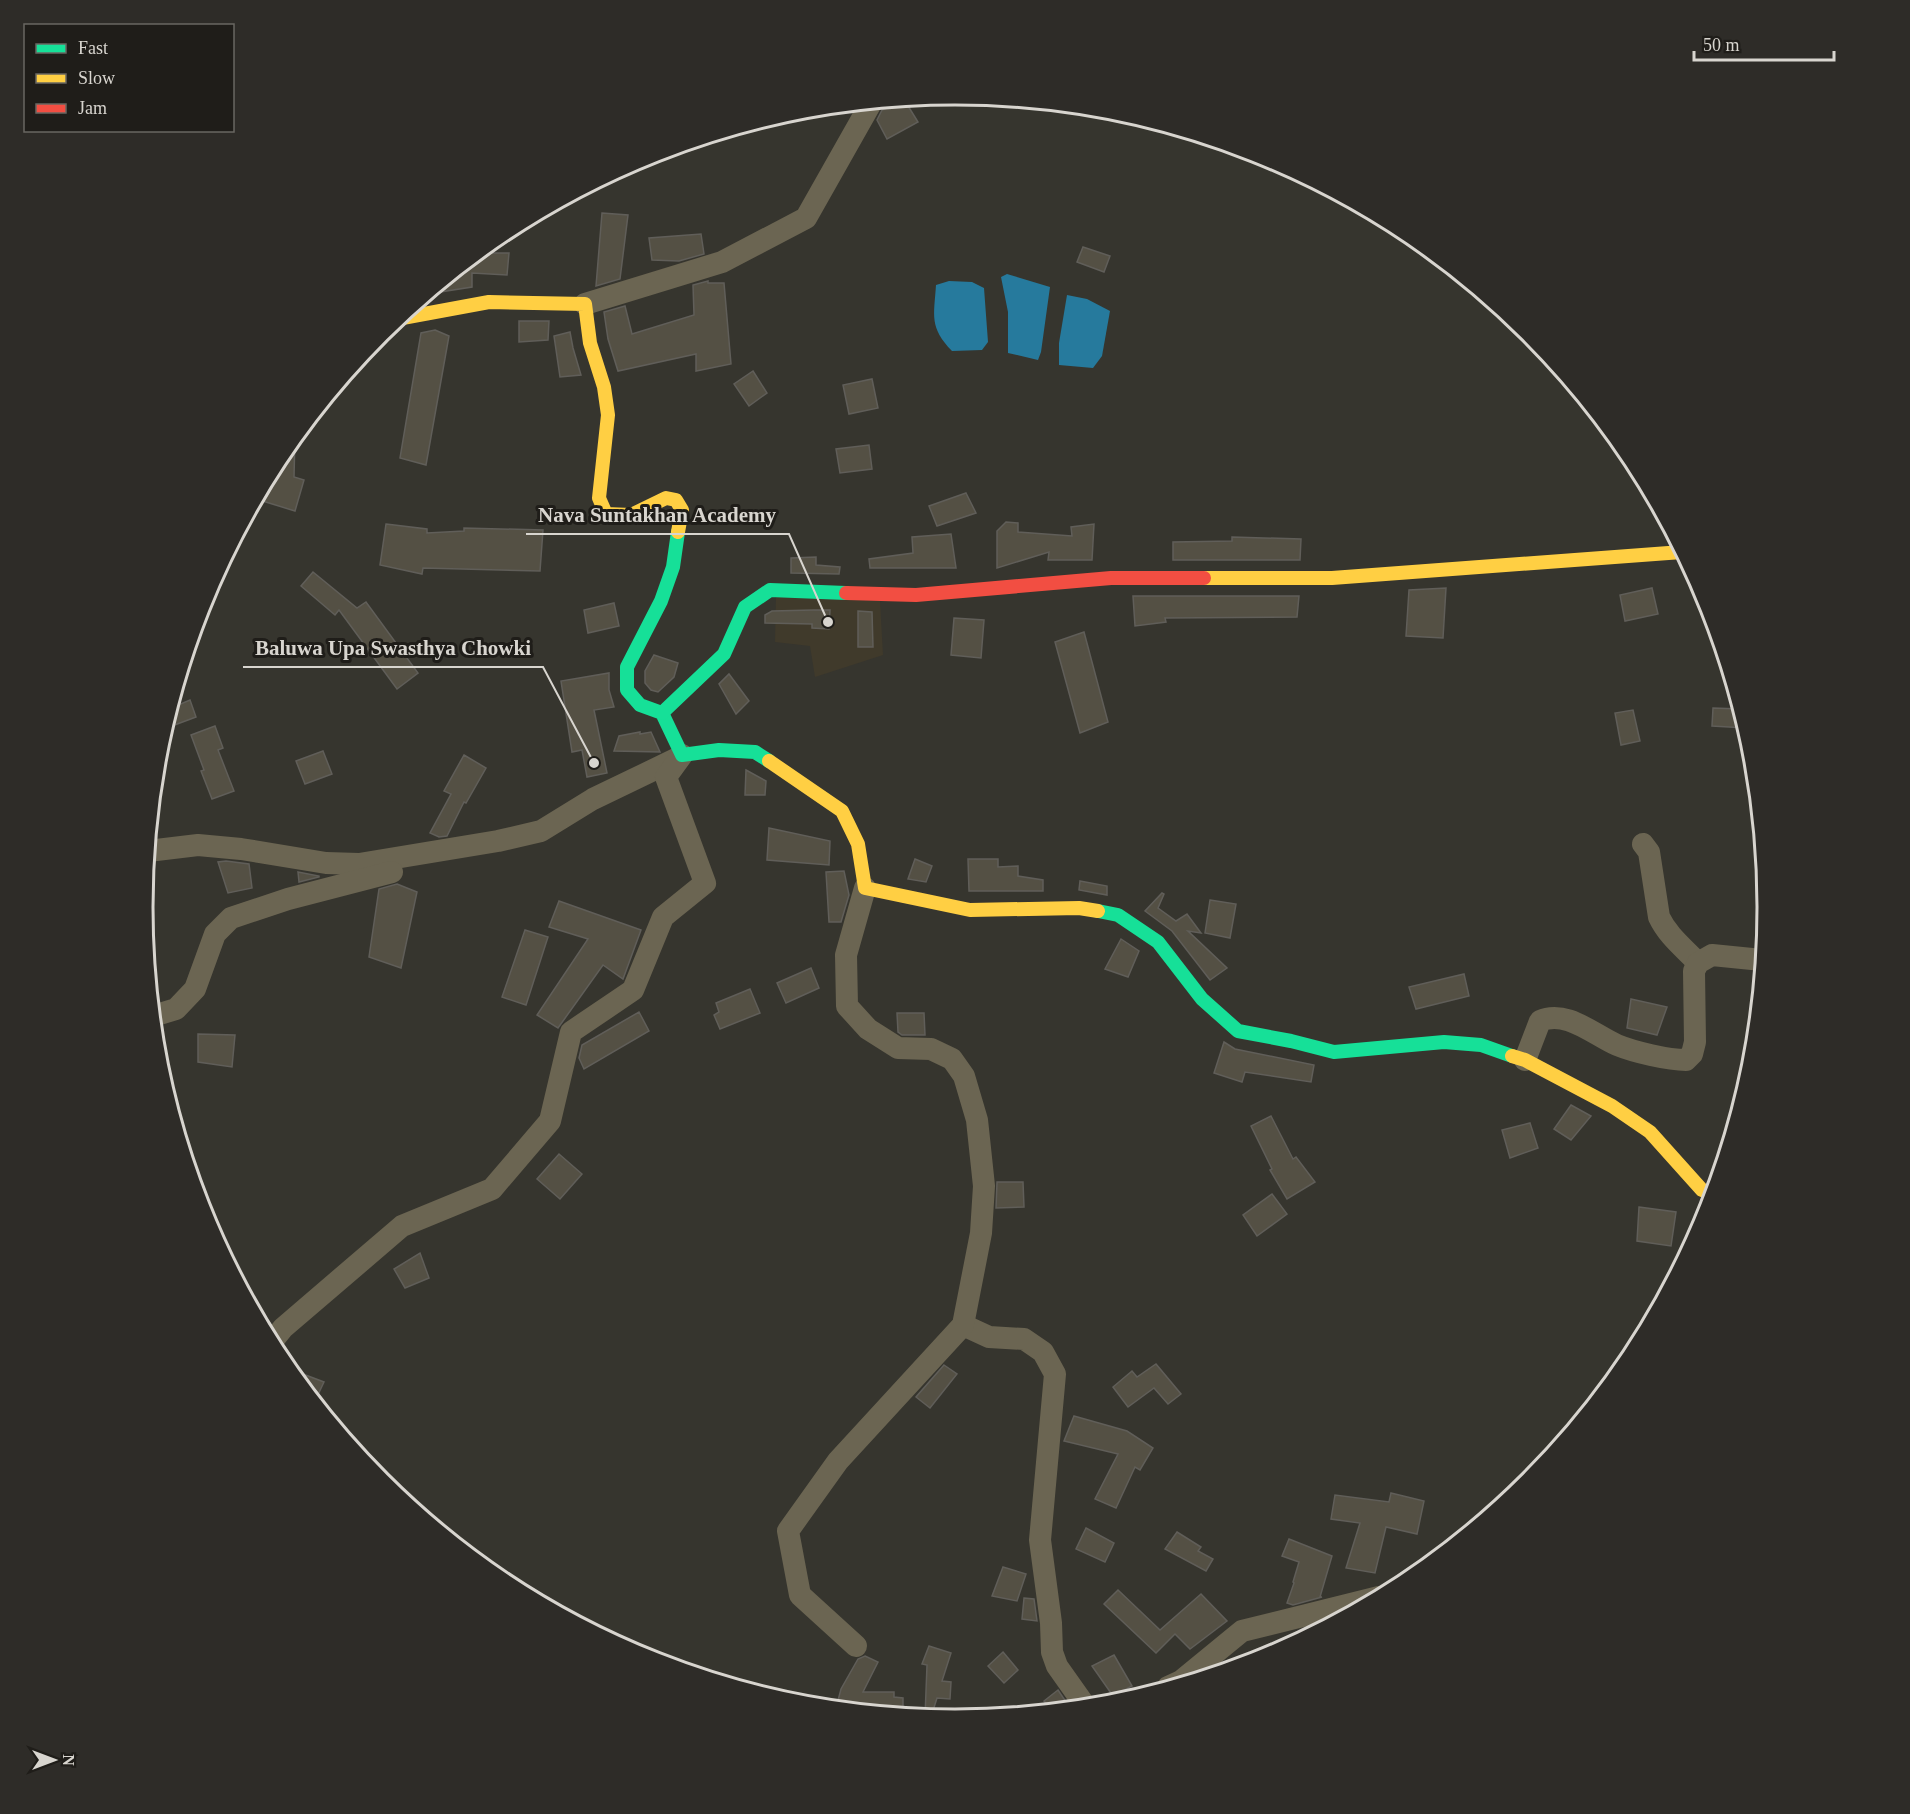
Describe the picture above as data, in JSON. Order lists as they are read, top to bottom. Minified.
{"places":["Nava Suntakhan Academy","Baluwa Upa Swasthya Chowki"],"legend":["Fast","Slow","Jam"],"scale_bar":"50 m","north":"right"}
